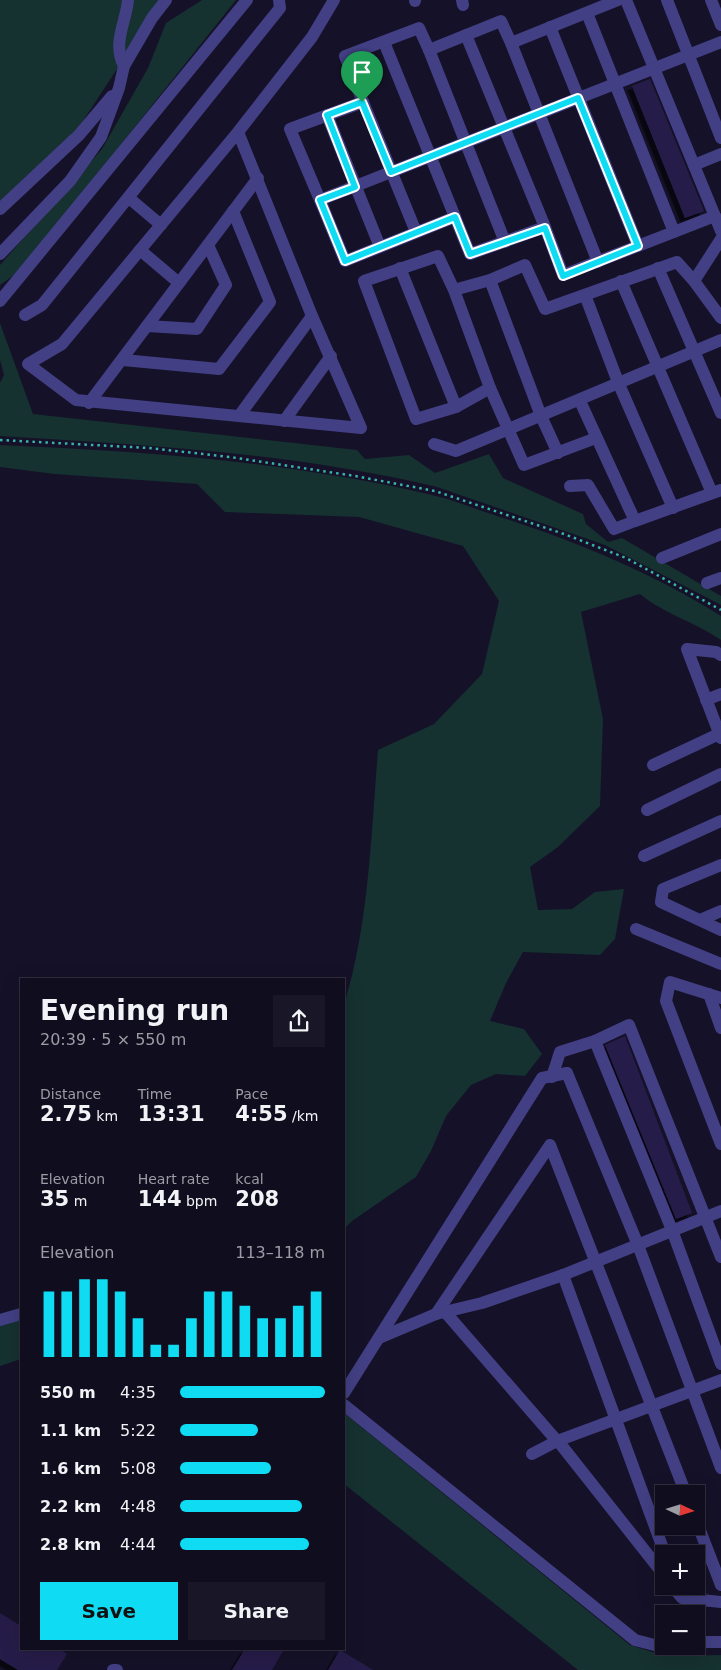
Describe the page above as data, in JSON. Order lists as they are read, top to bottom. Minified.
{"north":"right","page":{"heading":["Evening run","20:39 · 5 × 550 m"],"stats":[["Distance","2.75 km"],["Time","13:31"],["Pace","4:55 /km"],["Elevation","35 m"],["Heart rate","144 bpm"],["kcal","208"]],"chart":["Elevation","113–118 m"],"list":[{"name":"550 m","note":"4:35"},{"name":"1.1 km","note":"5:22"},{"name":"1.6 km","note":"5:08"},{"name":"2.2 km","note":"4:48"},{"name":"2.8 km","note":"4:44"}],"map_buttons":["+","−"],"buttons":["Save","Share"]}}
